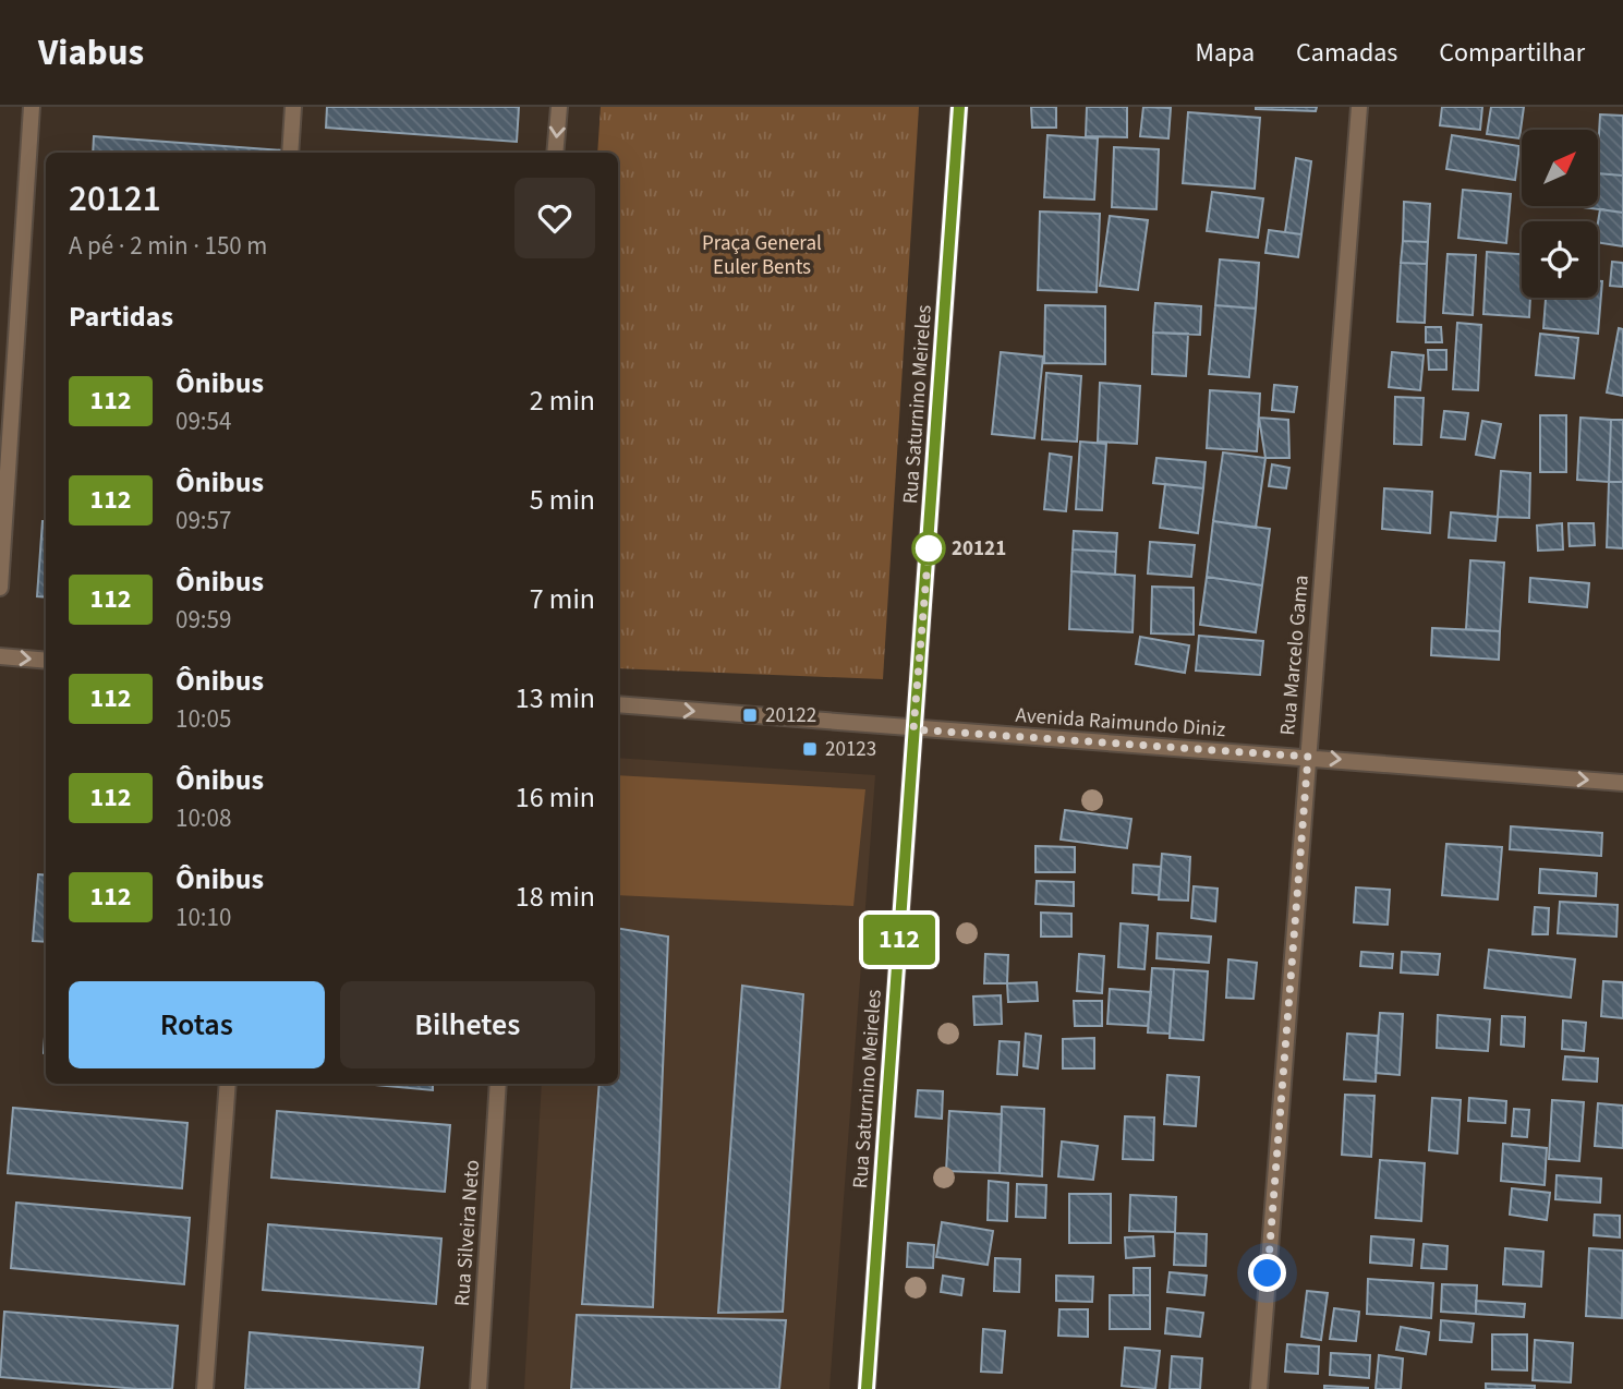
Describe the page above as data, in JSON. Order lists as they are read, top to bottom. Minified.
{"streets":{"street":["Rua Saturnino Meireles","Rua Marcelo Gama","Avenida Raimundo Diniz","Rua Silveira Neto"]},"crossings":[["Rua Saturnino Meireles","Avenida Raimundo Diniz"],["Rua Marcelo Gama","Avenida Raimundo Diniz"]],"one_way":["Avenida Raimundo Diniz"],"parks":["Praça General Euler Bents"],"places":{"other":["20121"],"transit":["20122","20123"]},"lines":["bus line 112"],"north":"top right","page":{"header":"Viabus","nav":["Mapa","Camadas","Compartilhar"],"on_map":"112","heading":[["20121","A pé · 2 min · 150 m"],"Partidas"],"list":[{"mark":"112","name":"Ônibus","note":"09:54","value":"2 min"},{"mark":"112","name":"Ônibus","note":"09:57","value":"5 min"},{"mark":"112","name":"Ônibus","note":"09:59","value":"7 min"},{"mark":"112","name":"Ônibus","note":"10:05","value":"13 min"},{"mark":"112","name":"Ônibus","note":"10:08","value":"16 min"},{"mark":"112","name":"Ônibus","note":"10:10","value":"18 min"}],"buttons":["Rotas","Bilhetes"]}}
